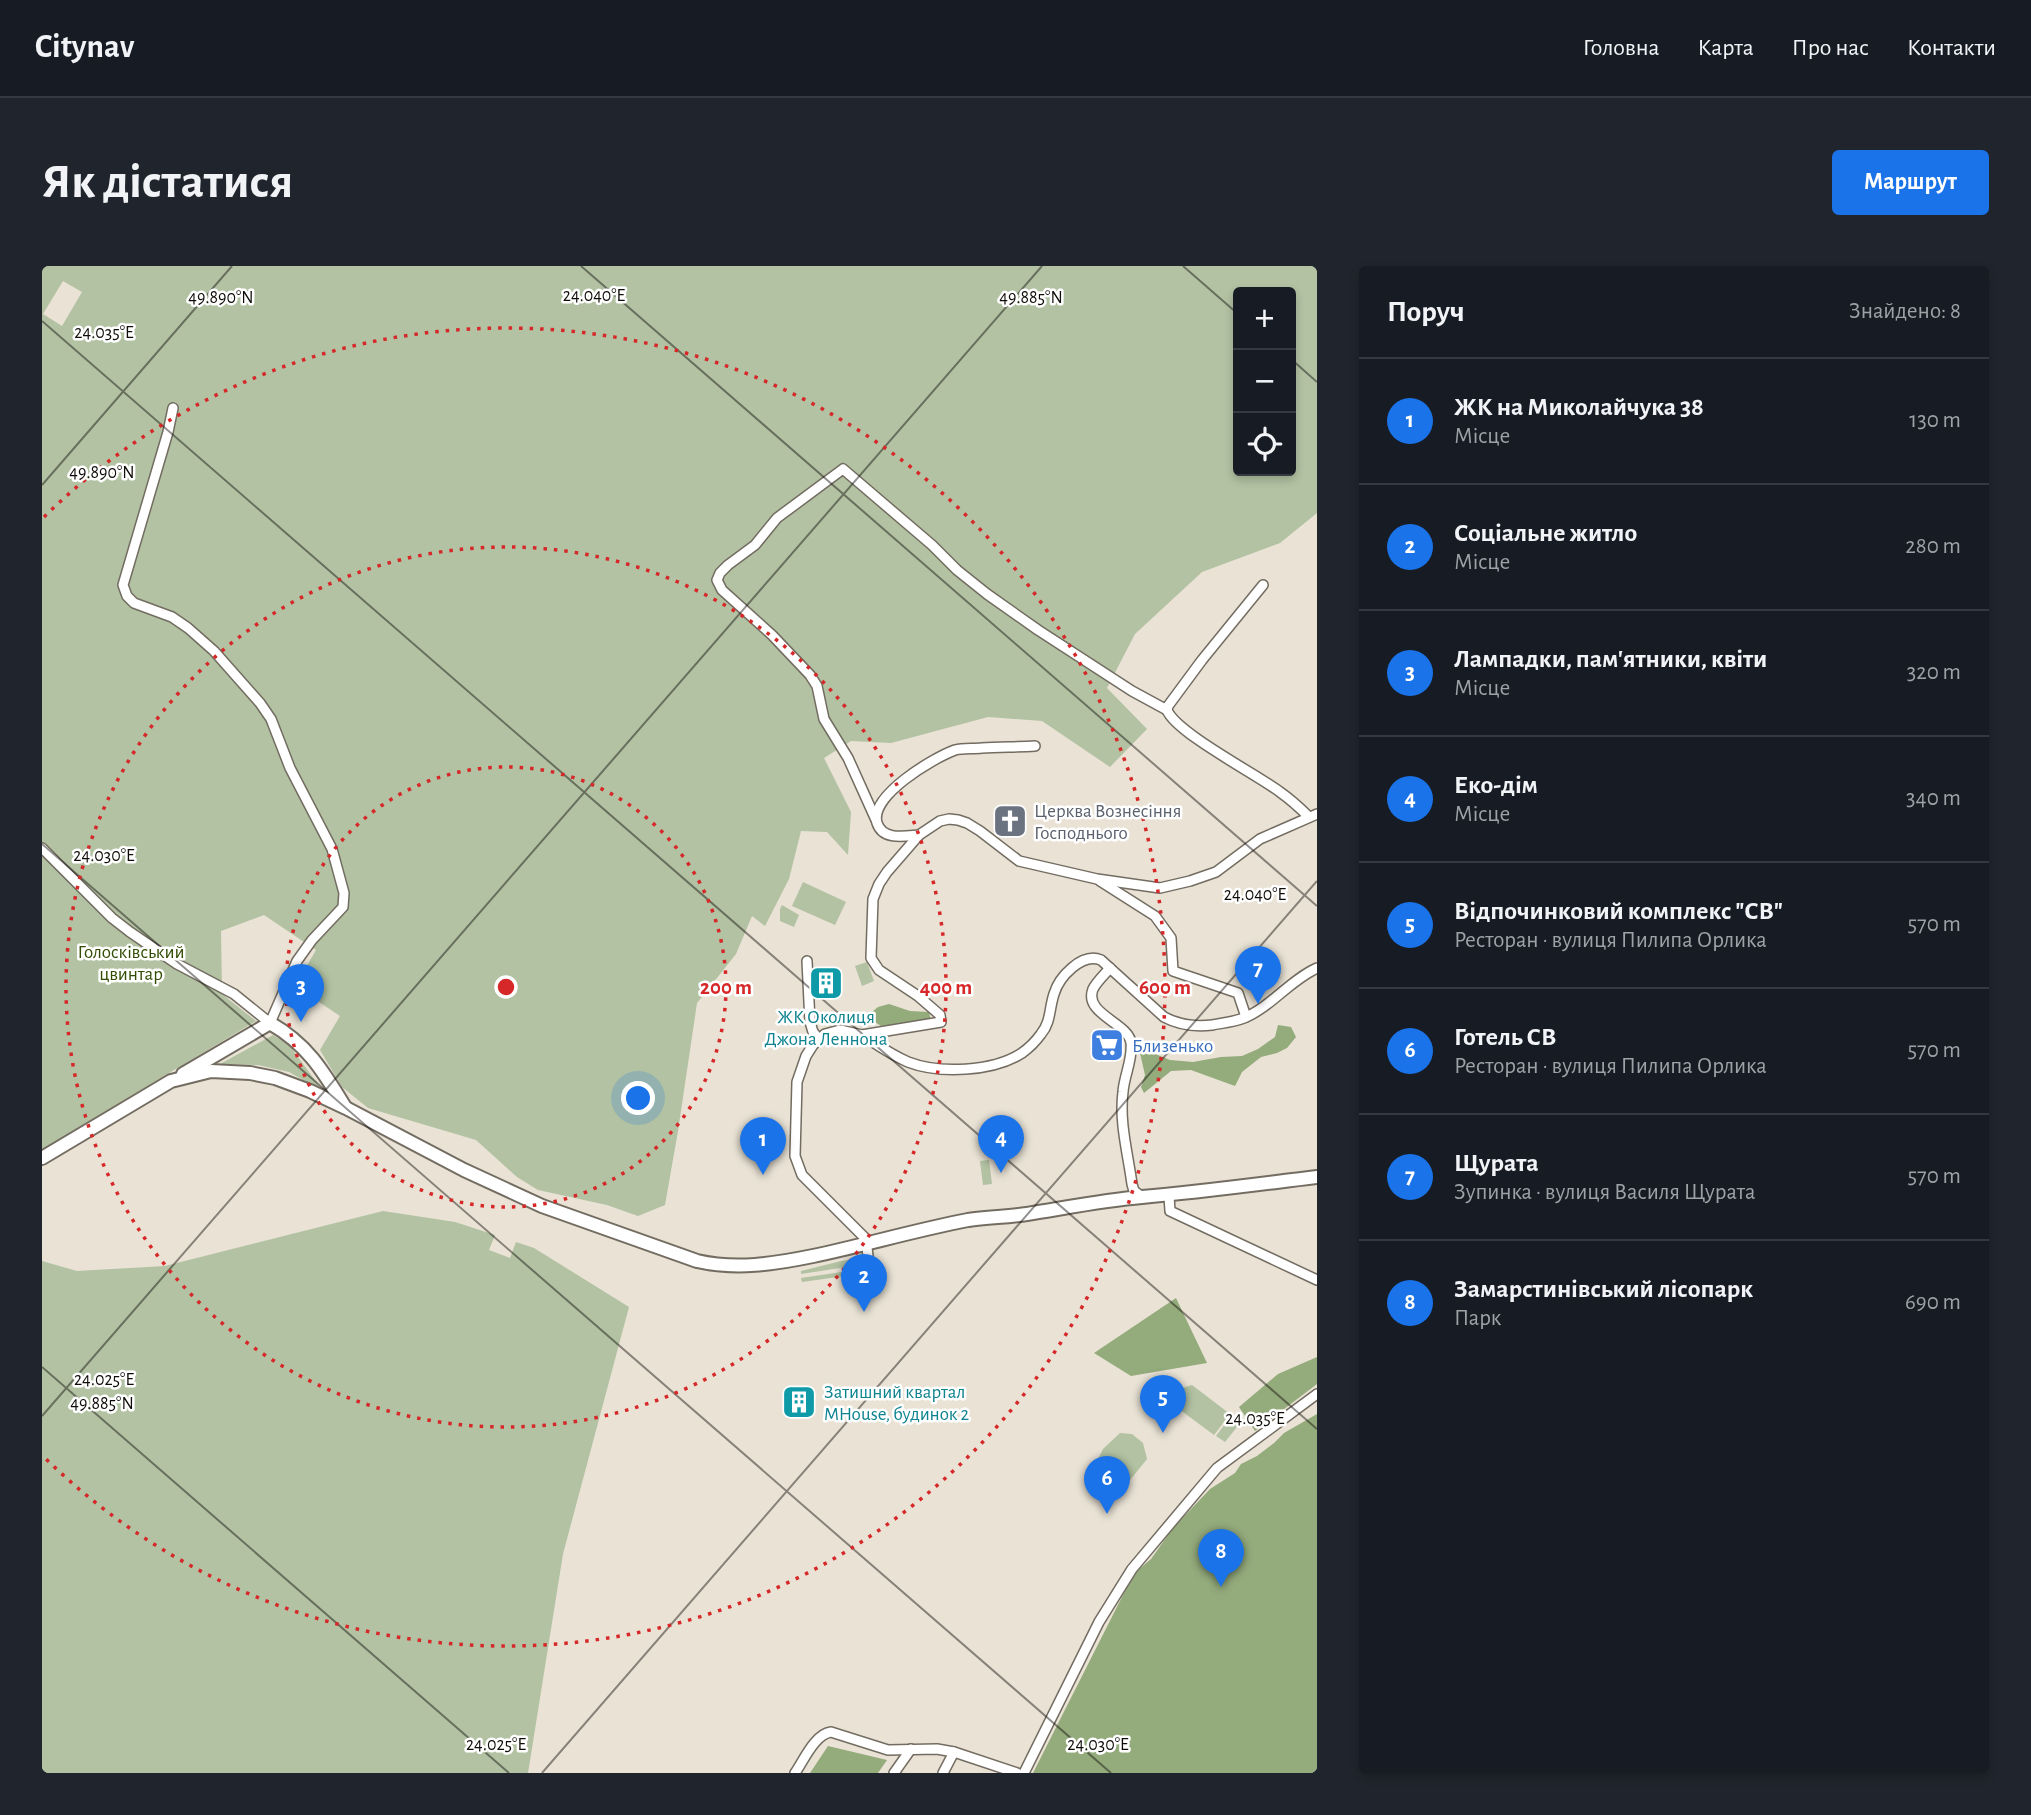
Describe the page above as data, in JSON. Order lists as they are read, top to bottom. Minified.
{"parks":["Голосківський цвинтар"],"places":{"church":["Церква Вознесіння Господнього"],"building":["ЖК Околиця Джона Леннона","Затишний квартал MHouse, будинок 2"],"supermarket":["Близенько"]},"page":{"header":"Citynav","nav":["Головна","Карта","Про нас","Контакти"],"buttons":"Маршрут","title":"Як дістатися","heading":["Поруч","Знайдено: 8"],"map_buttons":["+","−"],"list":[{"mark":"1","name":"ЖК на Миколайчука 38","note":"Місце","value":"130 m"},{"mark":"2","name":"Соціальне житло","note":"Місце","value":"280 m"},{"mark":"3","name":"Лампадки, пам'ятники, квіти","note":"Місце","value":"320 m"},{"mark":"4","name":"Еко-дім","note":"Місце","value":"340 m"},{"mark":"5","name":"Відпочинковий комплекс \"СВ\"","note":"Ресторан · вулиця Пилипа Орлика","value":"570 m"},{"mark":"6","name":"Готель СВ","note":"Ресторан · вулиця Пилипа Орлика","value":"570 m"},{"mark":"7","name":"Щурата","note":"Зупинка · вулиця Василя Щурата","value":"570 m"},{"mark":"8","name":"Замарстинівський лісопарк","note":"Парк","value":"690 m"}],"pins":["7","3","4","1","2","5","6","8"]},"coordinates":["24.040°E","49.890°N","49.885°N","24.035°E","24.030°E","24.025°E"],"rings":["200 m","400 m","600 m"]}
